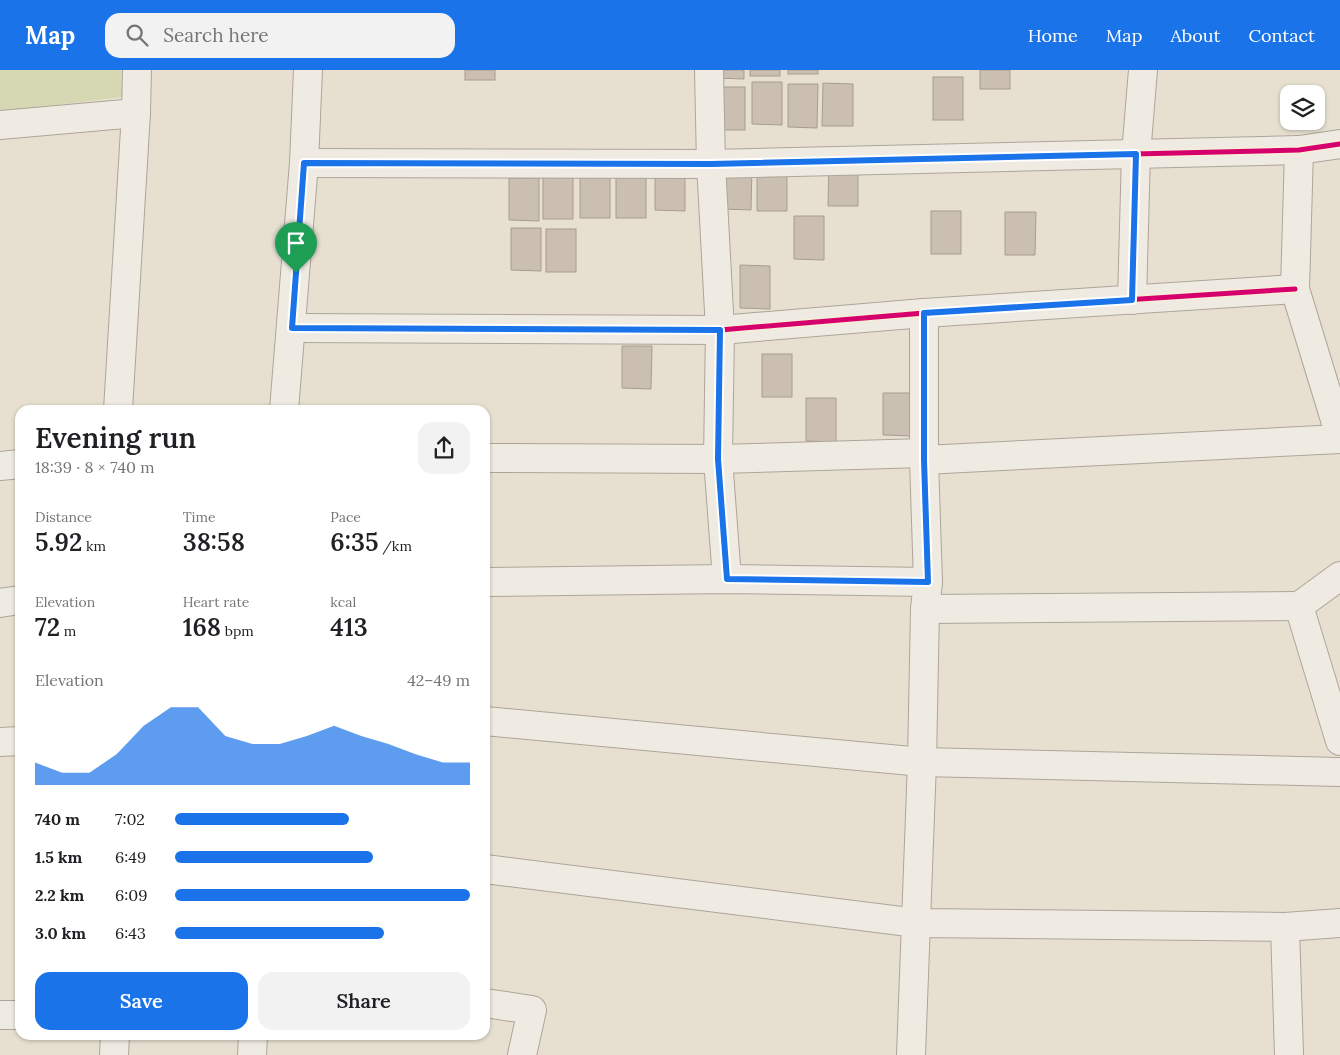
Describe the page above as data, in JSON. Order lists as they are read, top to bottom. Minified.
{"page":{"header":"Map","search":"Search here","nav":["Home","Map","About","Contact"],"heading":["Evening run","18:39 · 8 × 740 m"],"stats":[["Distance","5.92 km"],["Time","38:58"],["Pace","6:35 /km"],["Elevation","72 m"],["Heart rate","168 bpm"],["kcal","413"]],"chart":["Elevation","42–49 m"],"list":[{"name":"740 m","note":"7:02"},{"name":"1.5 km","note":"6:49"},{"name":"2.2 km","note":"6:09"},{"name":"3.0 km","note":"6:43"}],"buttons":["Save","Share"]}}
